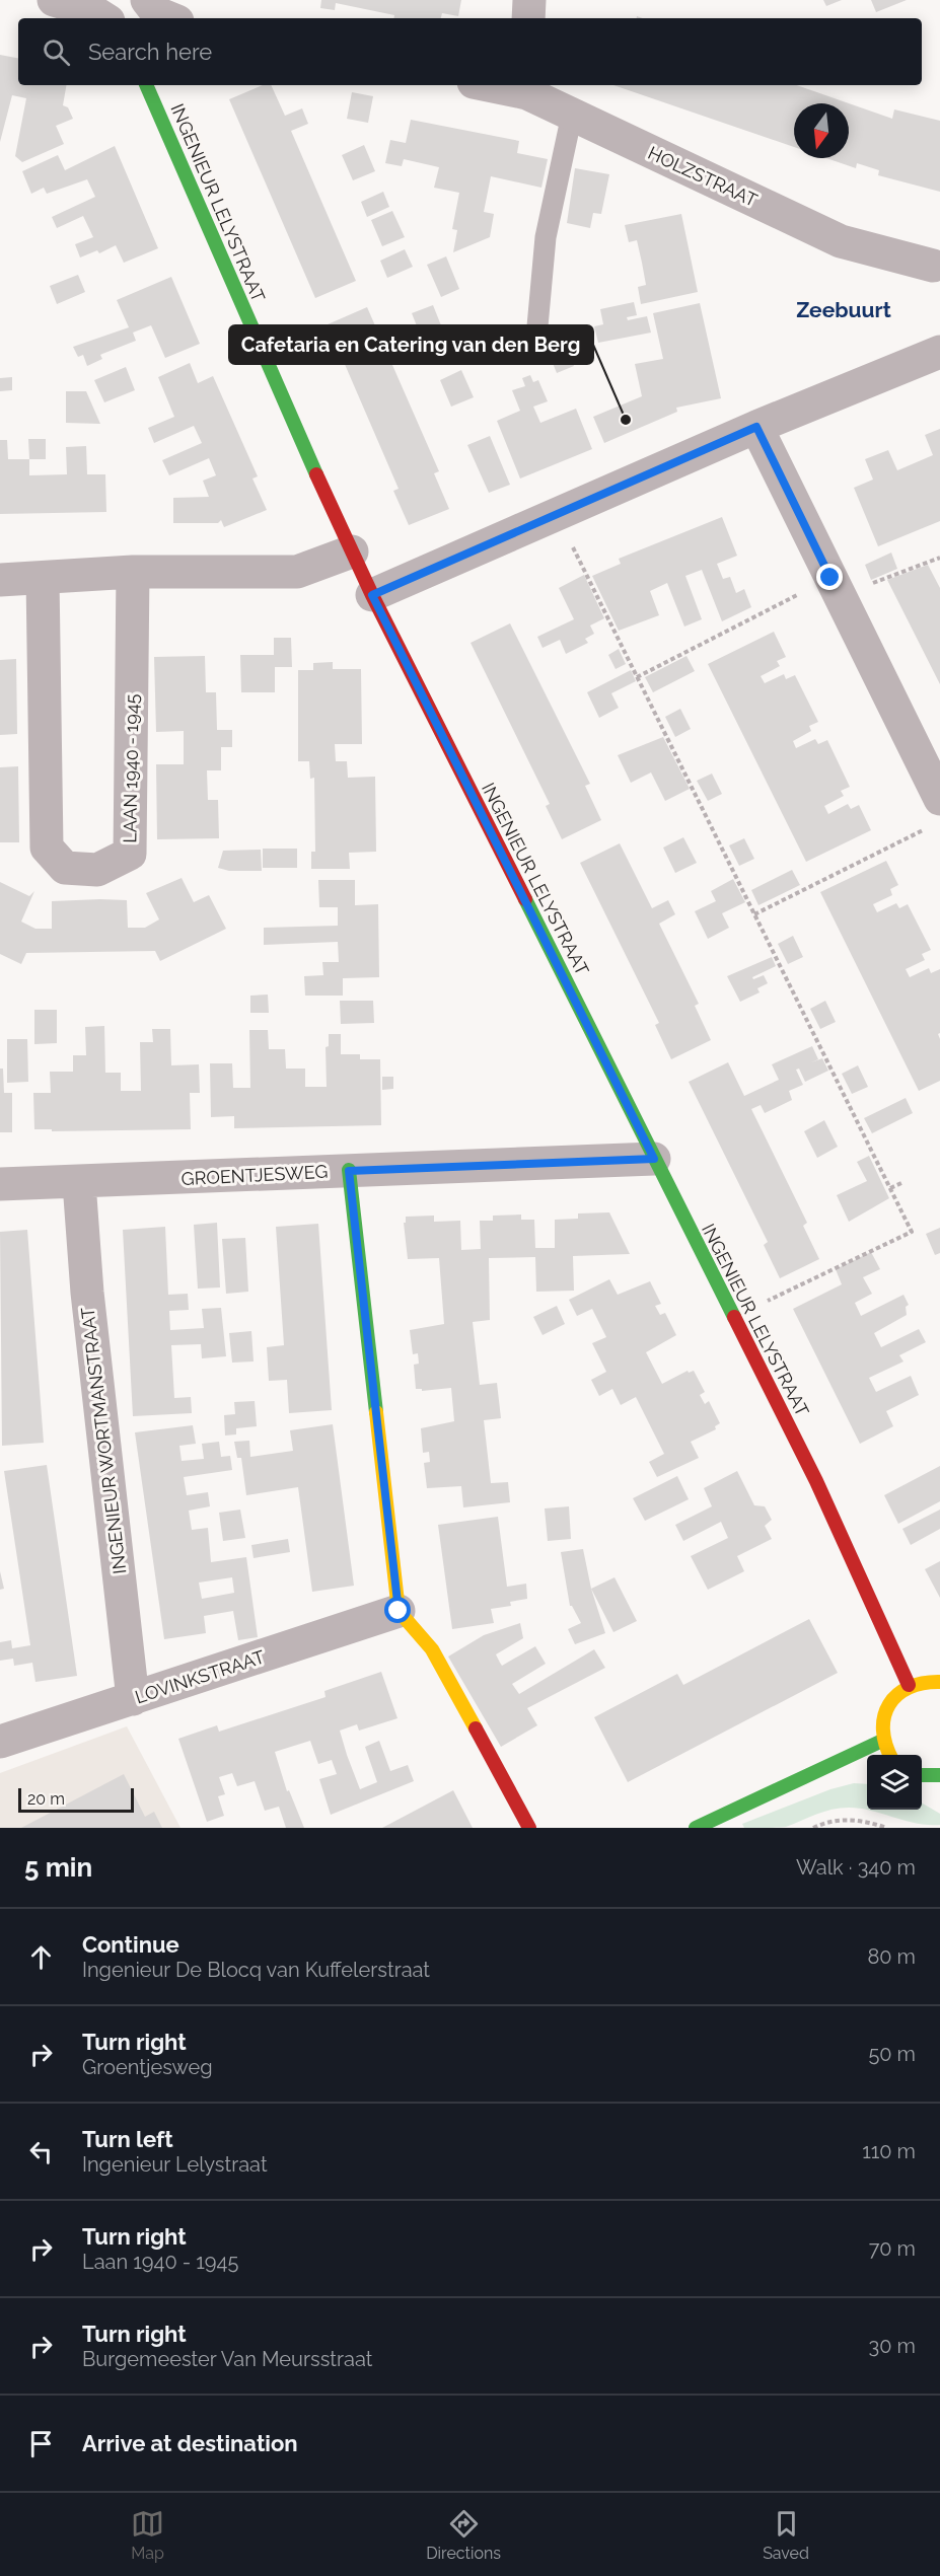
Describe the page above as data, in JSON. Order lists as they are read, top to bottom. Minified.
{"streets":{"street":["HOLZSTRAAT","INGENIEUR LELYSTRAAT","LAAN 1940 - 1945","GROENTJESWEG","INGENIEUR WORTMANSTRAAT","LOVINKSTRAAT"]},"crossings":[["INGENIEUR LELYSTRAAT","GROENTJESWEG"],["GROENTJESWEG","INGENIEUR WORTMANSTRAAT"],["INGENIEUR WORTMANSTRAAT","LOVINKSTRAAT"]],"districts":["Zeebuurt"],"places":["Cafetaria en Catering van den Berg"],"scale_bar":"20 m","north":"bottom","page":{"search":"Search here","scale":"20 m","heading":["5 min","Walk · 340 m"],"list":[["Continue","Ingenieur De Blocq van Kuffelerstraat","80 m"],["Turn right","Groentjesweg","50 m"],["Turn left","Ingenieur Lelystraat","110 m"],["Turn right","Laan 1940 - 1945","70 m"],["Turn right","Burgemeester Van Meursstraat","30 m"],"Arrive at destination"],"nav":["Map","Directions","Saved"]}}
